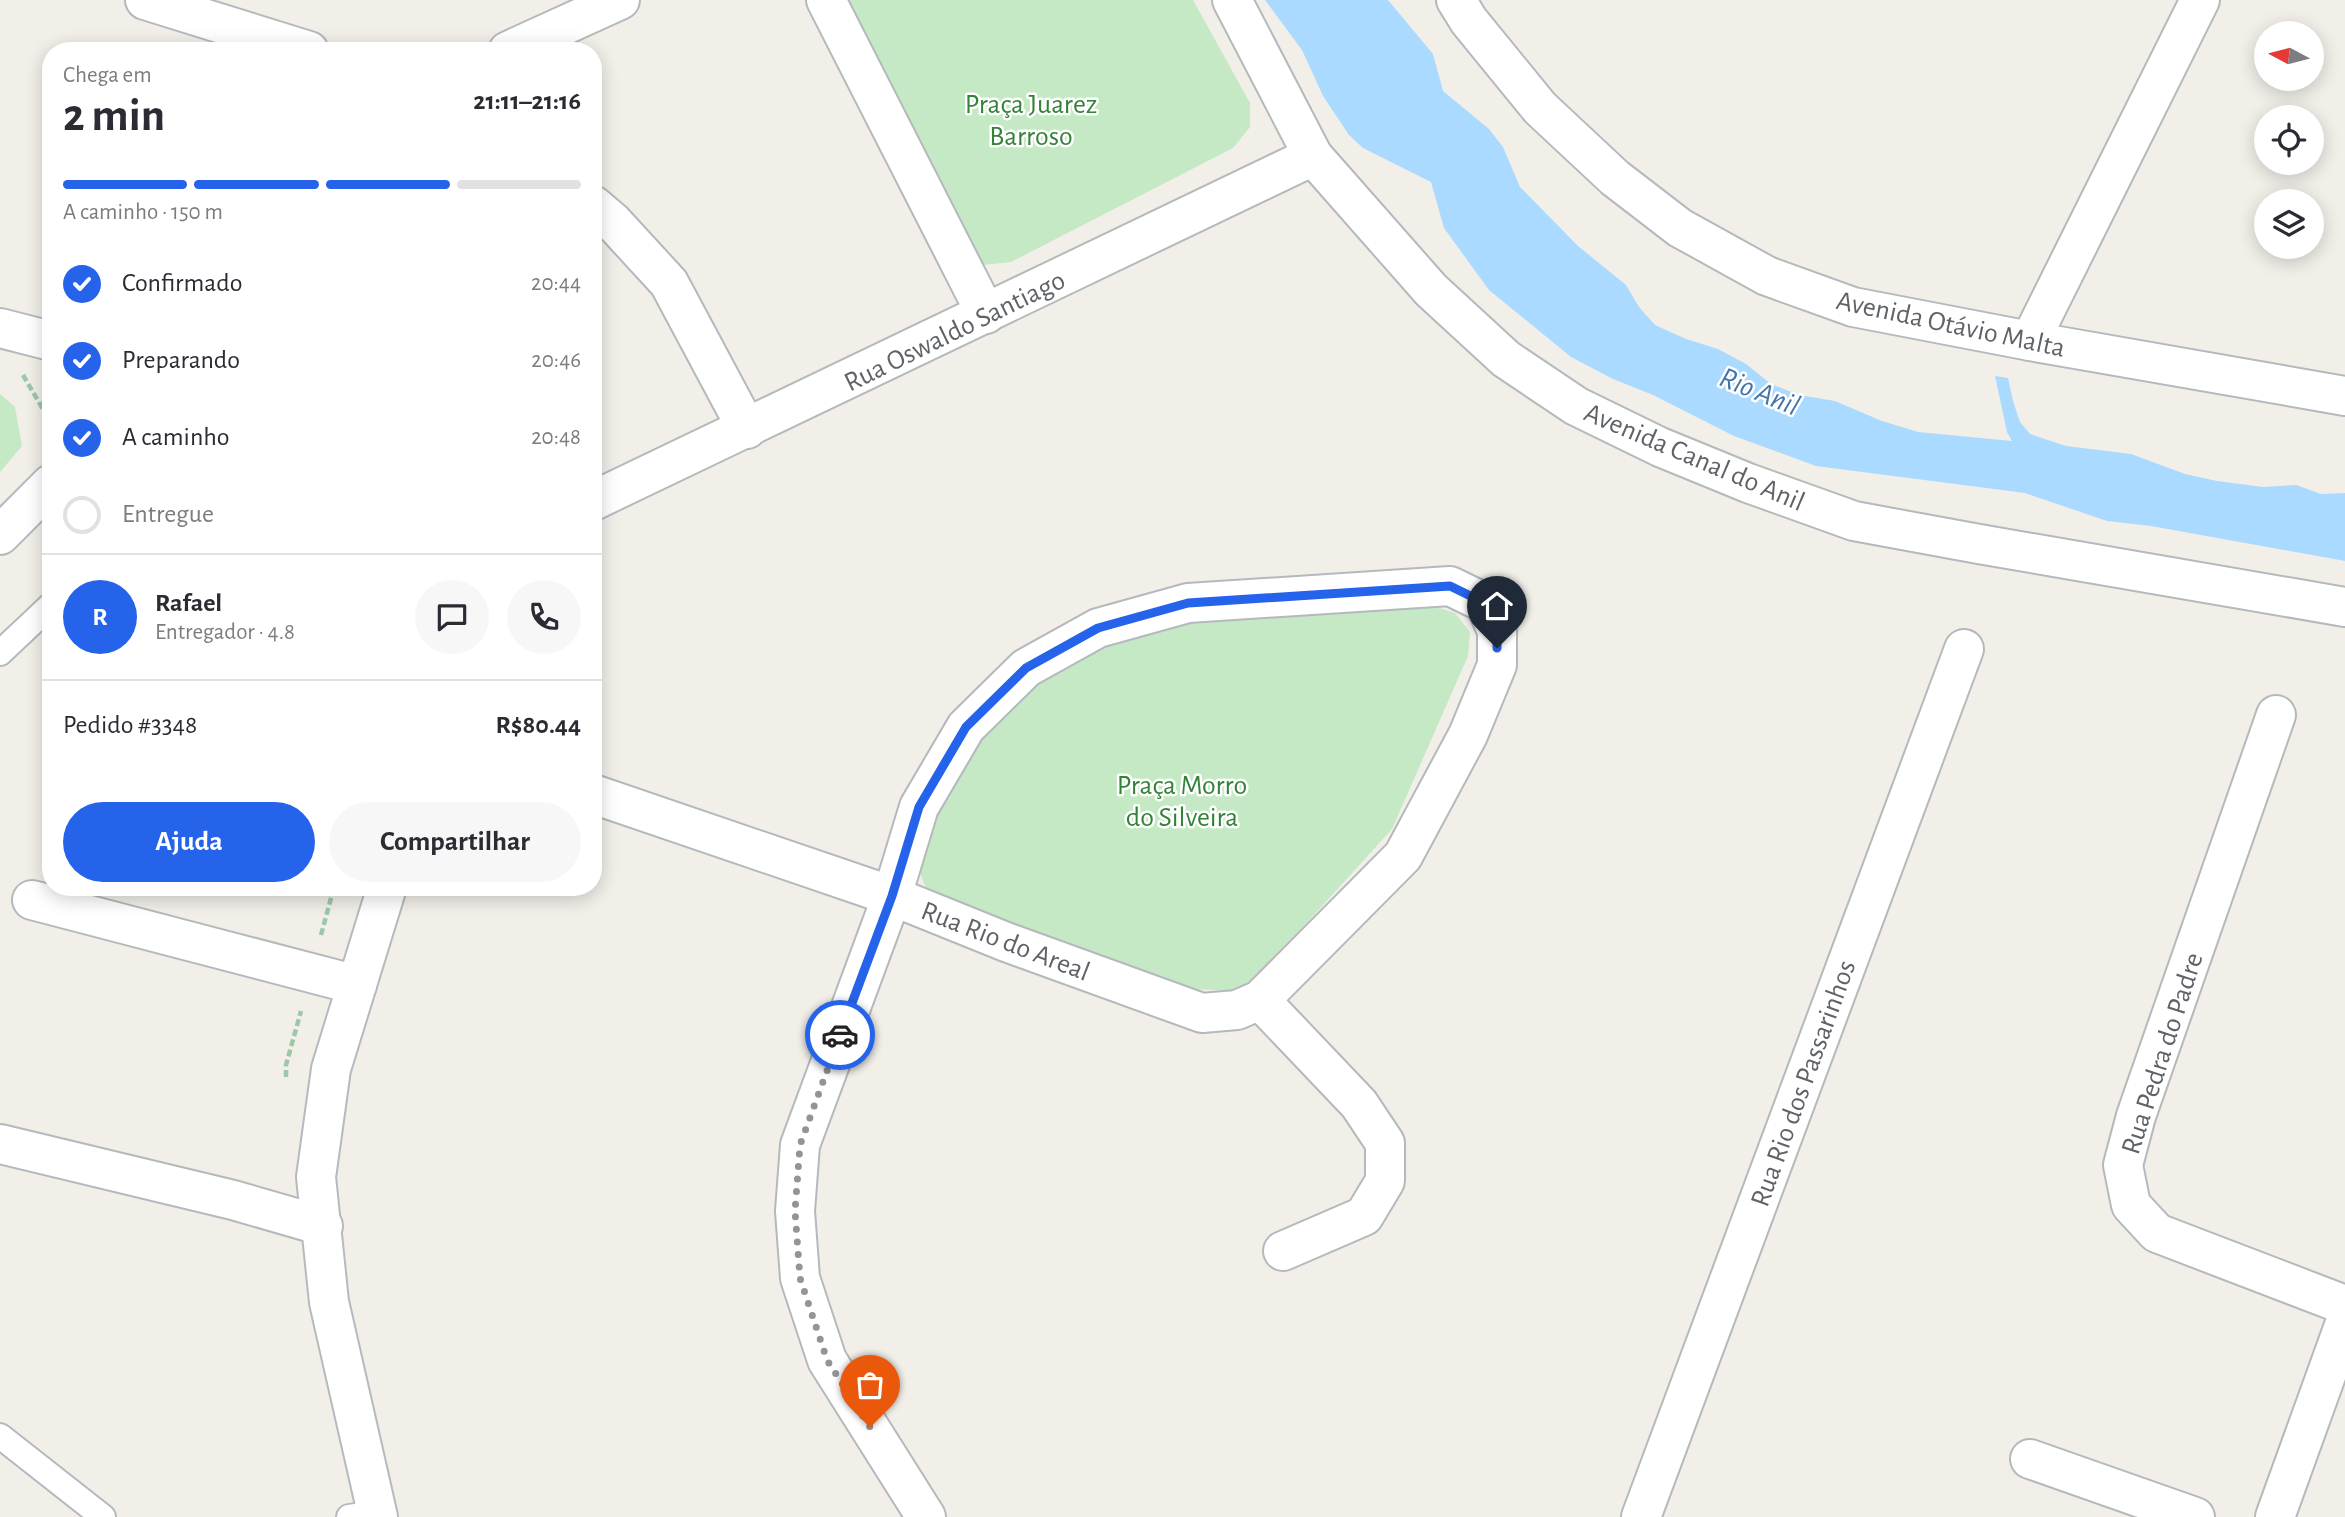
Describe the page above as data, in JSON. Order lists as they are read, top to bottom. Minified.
{"streets":{"street":["Avenida Otávio Malta","Rua Oswaldo Santiago","Avenida Canal do Anil","Rua Rio do Areal","Rua Pedra do Padre","Rua Rio dos Passarinhos"]},"crossings":[["Rua Oswaldo Santiago","Avenida Canal do Anil"]],"water":["Rio Anil"],"parks":["Praça Juarez Barroso","Praça Morro do Silveira"],"north":"left","page":{"heading":["2 min","Chega em","21:11–21:16"],"panel":["Rafael","Entregador · 4.8","Pedido #3348","R$80.44"],"bar":"A caminho · 150 m","list":[["Confirmado","20:44"],["Preparando","20:46"],["A caminho","20:48"],"Entregue"],"round":"R","buttons":["Ajuda","Compartilhar"]}}
